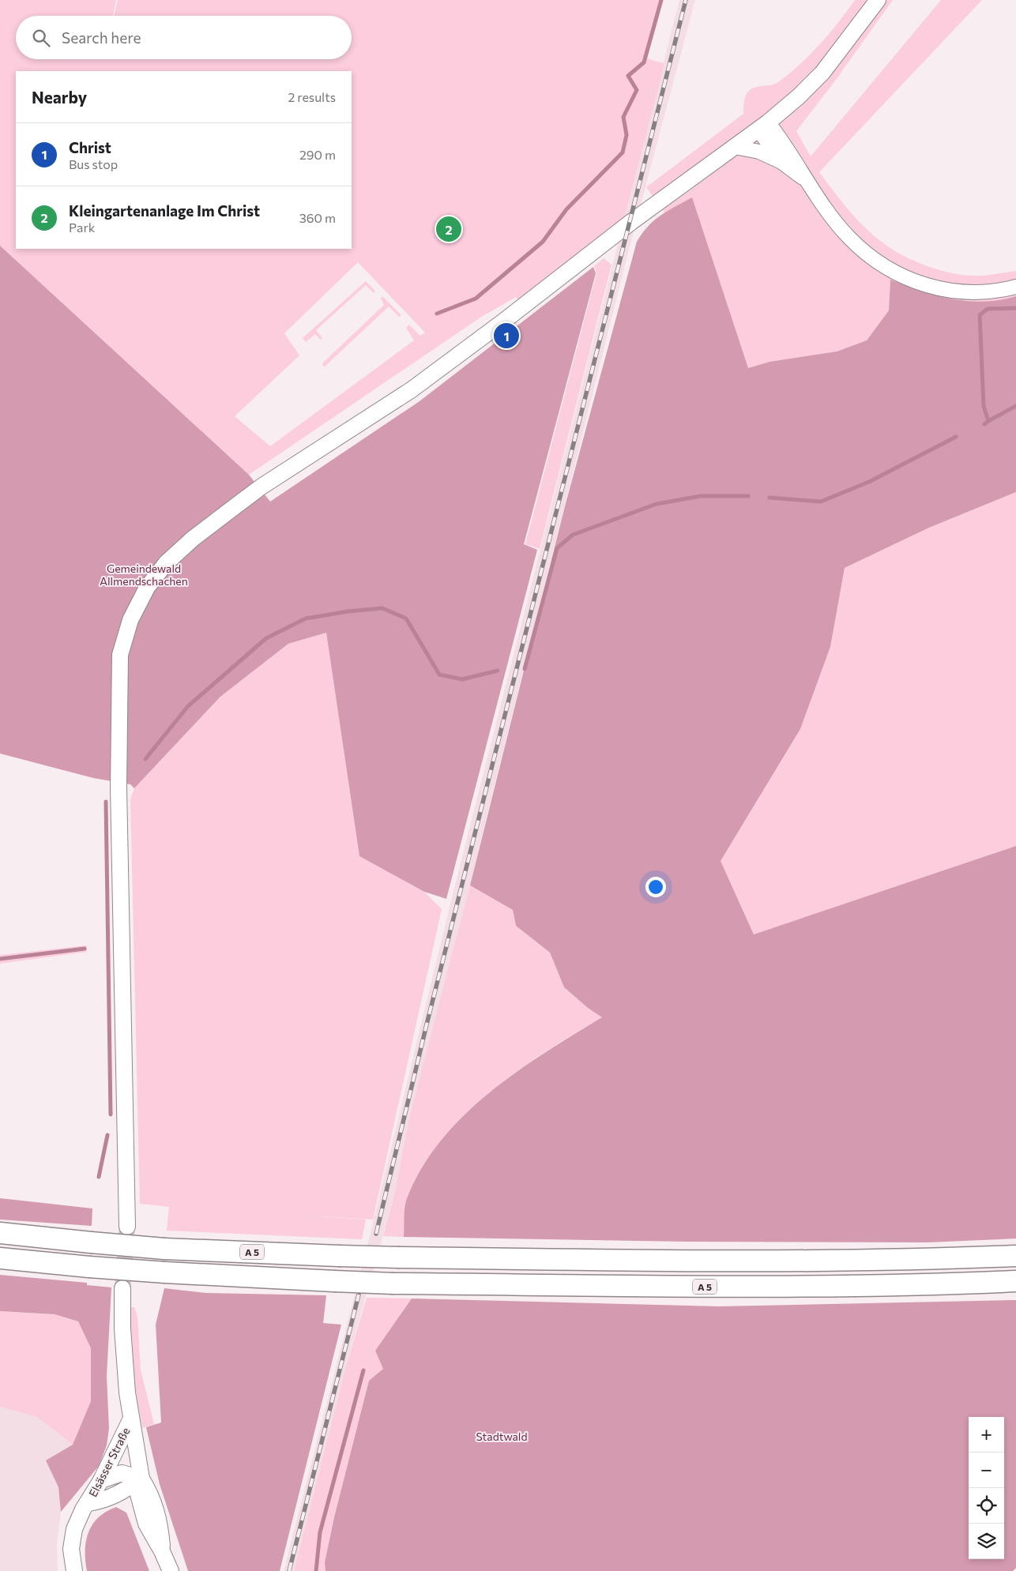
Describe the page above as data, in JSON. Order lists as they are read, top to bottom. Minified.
{"streets":{"highway":["A 5"],"main road":["Elsässer Straße"]},"parks":["Gemeindewald Allmendschachen","Stadtwald"],"page":{"search":"Search here","heading":["Nearby","2 results"],"list":[{"mark":"1","name":"Christ","note":"Bus stop","value":"290 m"},{"mark":"2","name":"Kleingartenanlage Im Christ","note":"Park","value":"360 m"}],"pins":["2","1"],"map_buttons":["+","−"]}}
